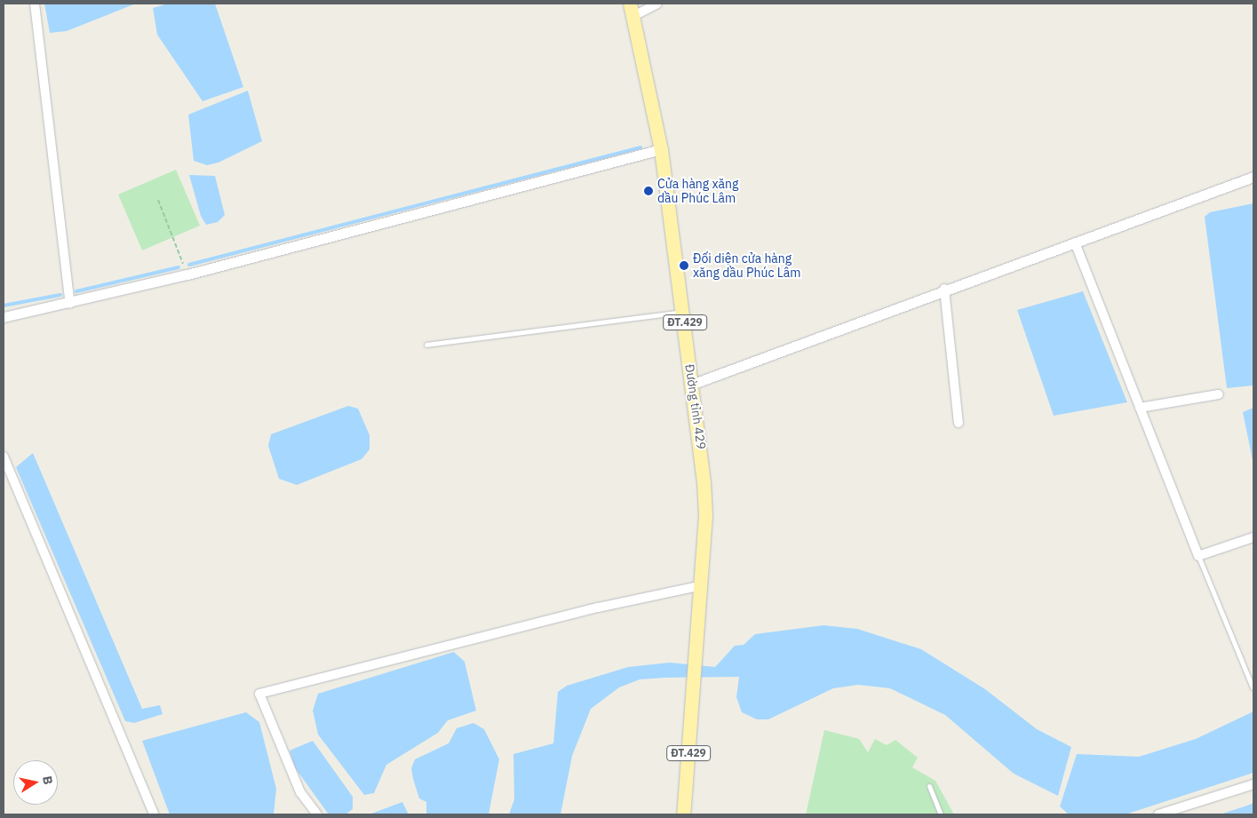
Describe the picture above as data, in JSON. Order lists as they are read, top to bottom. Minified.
{"streets":{"main road":["ĐT.429","Đường tỉnh 429"]},"places":["Cửa hàng xăng dầu Phúc Lâm","Đối diện cửa hàng xăng dầu Phúc Lâm"],"north":"right"}
